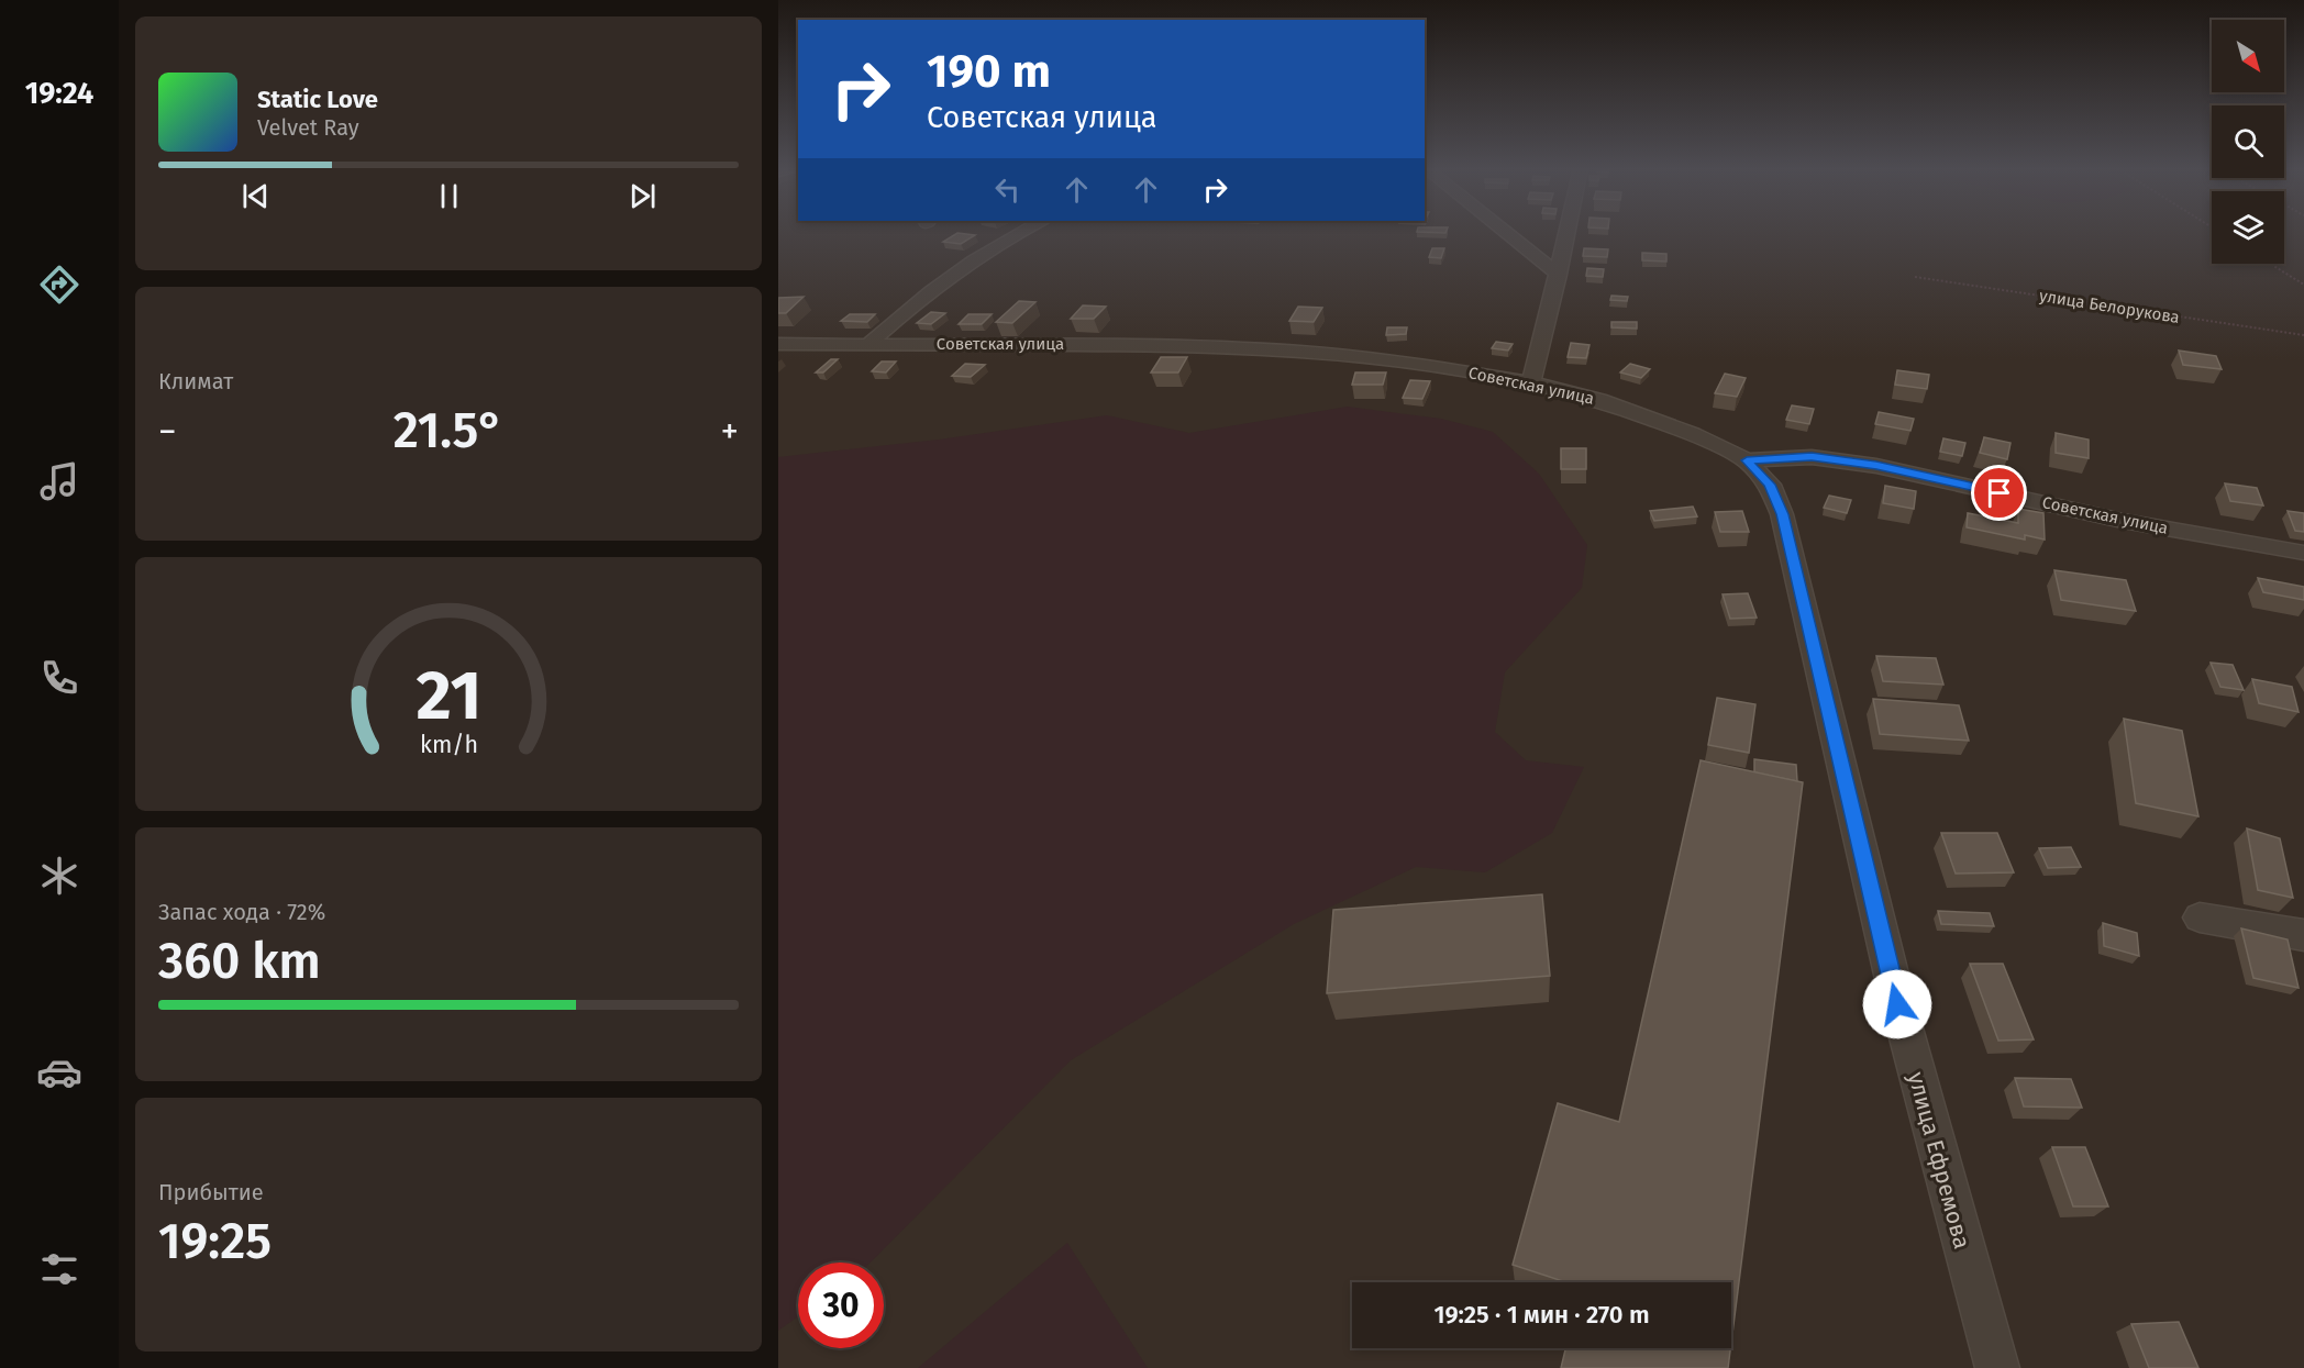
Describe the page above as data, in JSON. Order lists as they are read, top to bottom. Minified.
{"streets":{"street":["Советская улица","улица Ефремова"],"path":["улица Белорукова"]},"crossings":[["Советская улица","улица Ефремова"]],"north":"bottom right","page":{"tabs":"19:24","turn":["190 m","Советская улица"],"song":["Static Love","Velvet Ray"],"tile":["Климат",["Запас хода · 72%","360 km"],["Прибытие","19:25"]],"heat":["−","21.5°","+"],"limit":"30","trip":"19:25 · 1 мин · 270 m","gauge":["21","km/h"]}}
